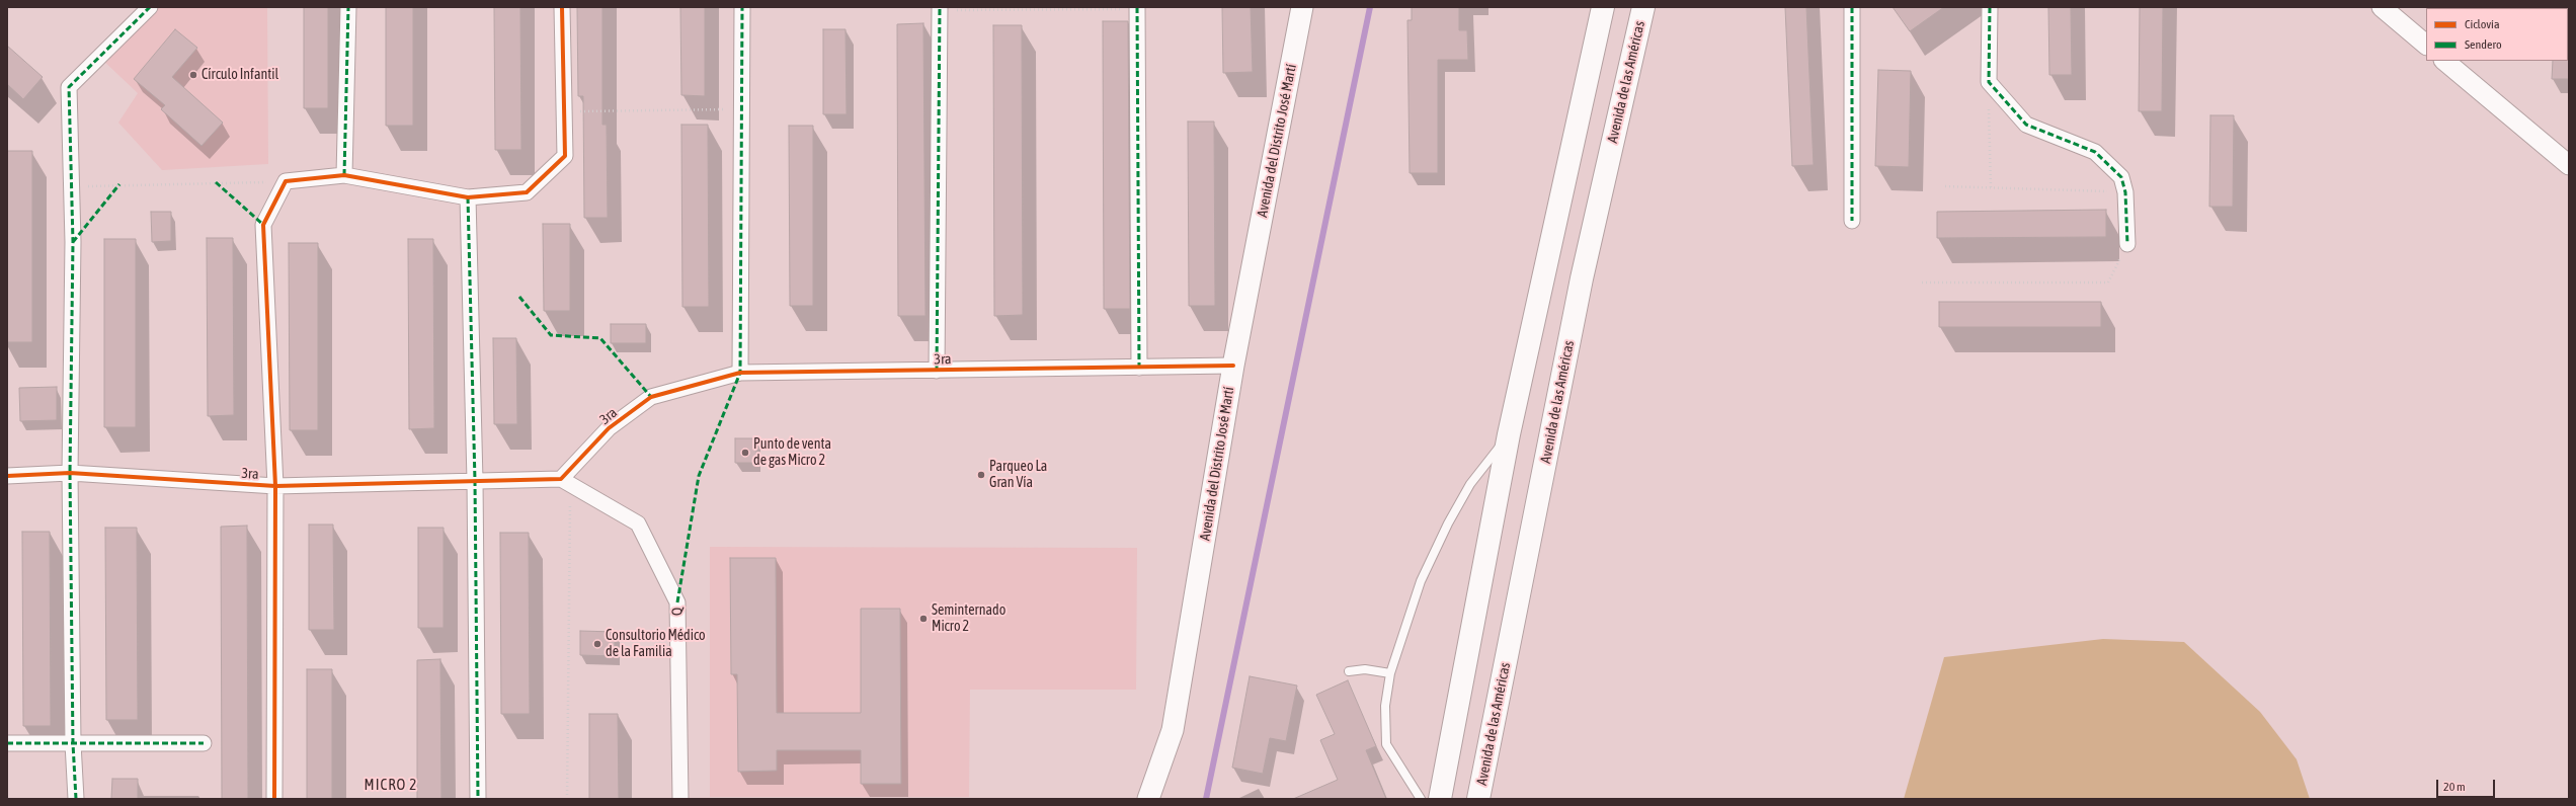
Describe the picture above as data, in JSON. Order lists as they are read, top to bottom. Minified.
{"streets":{"main road":["Avenida de las Américas","Avenida del Distrito José Martí"],"street":["3ra","Q"]},"crossings":[["Avenida del Distrito José Martí","3ra"],["3ra","Q"]],"districts":["MICRO 2"],"places":["Círculo Infantil","Punto de venta de gas Micro 2","Parqueo La Gran Vía","Seminternado Micro 2","Consultorio Médico de la Familia"],"legend":["Ciclovía","Sendero"],"scale_bar":"20 m"}
